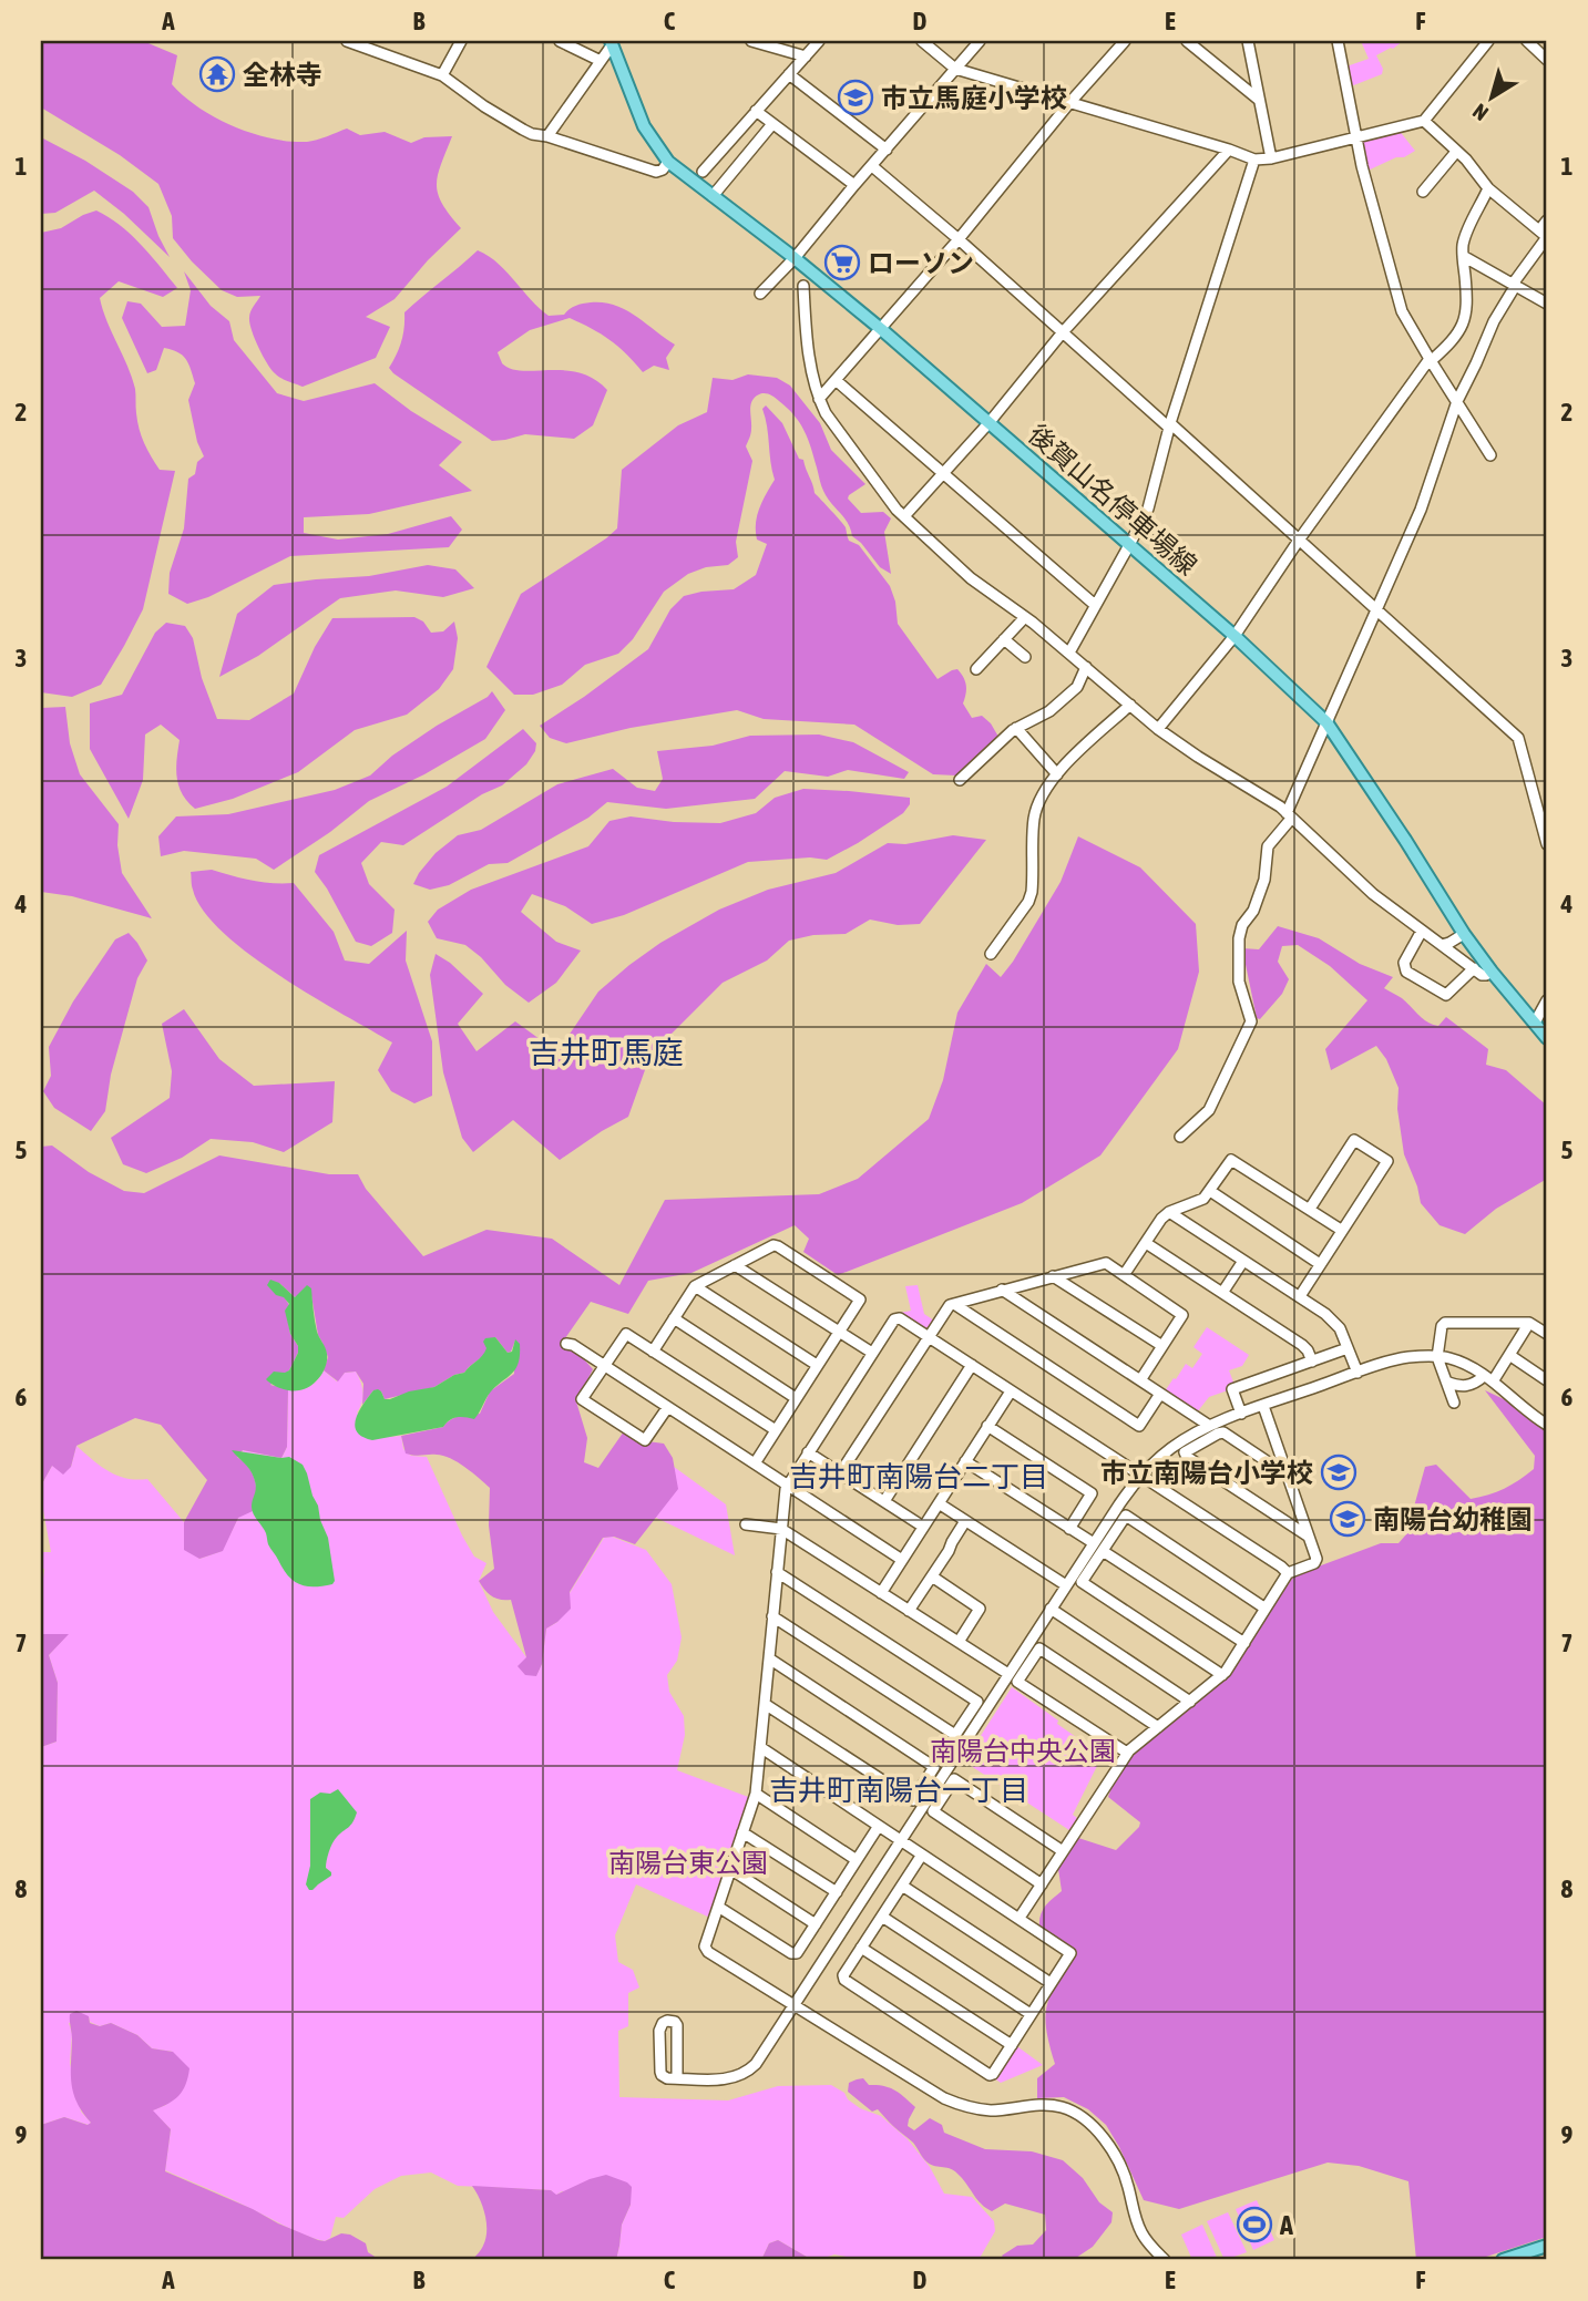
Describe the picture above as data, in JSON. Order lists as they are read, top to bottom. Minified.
{"streets":{"main road":["後賀山名停車場線"]},"districts":["吉井町馬庭","吉井町南陽台二丁目","吉井町南陽台一丁目"],"parks":["南陽台中央公園","南陽台東公園"],"places":{"temple":["全林寺"],"school or university":["市立馬庭小学校","市立南陽台小学校","南陽台幼稚園"],"supermarket":["ローソン"],"sports":["A"]},"north":"bottom left","grid":{"columns":["A","B","C","D","E","F"],"rows":["1","2","3","4","5","6","7","8","9"]}}
